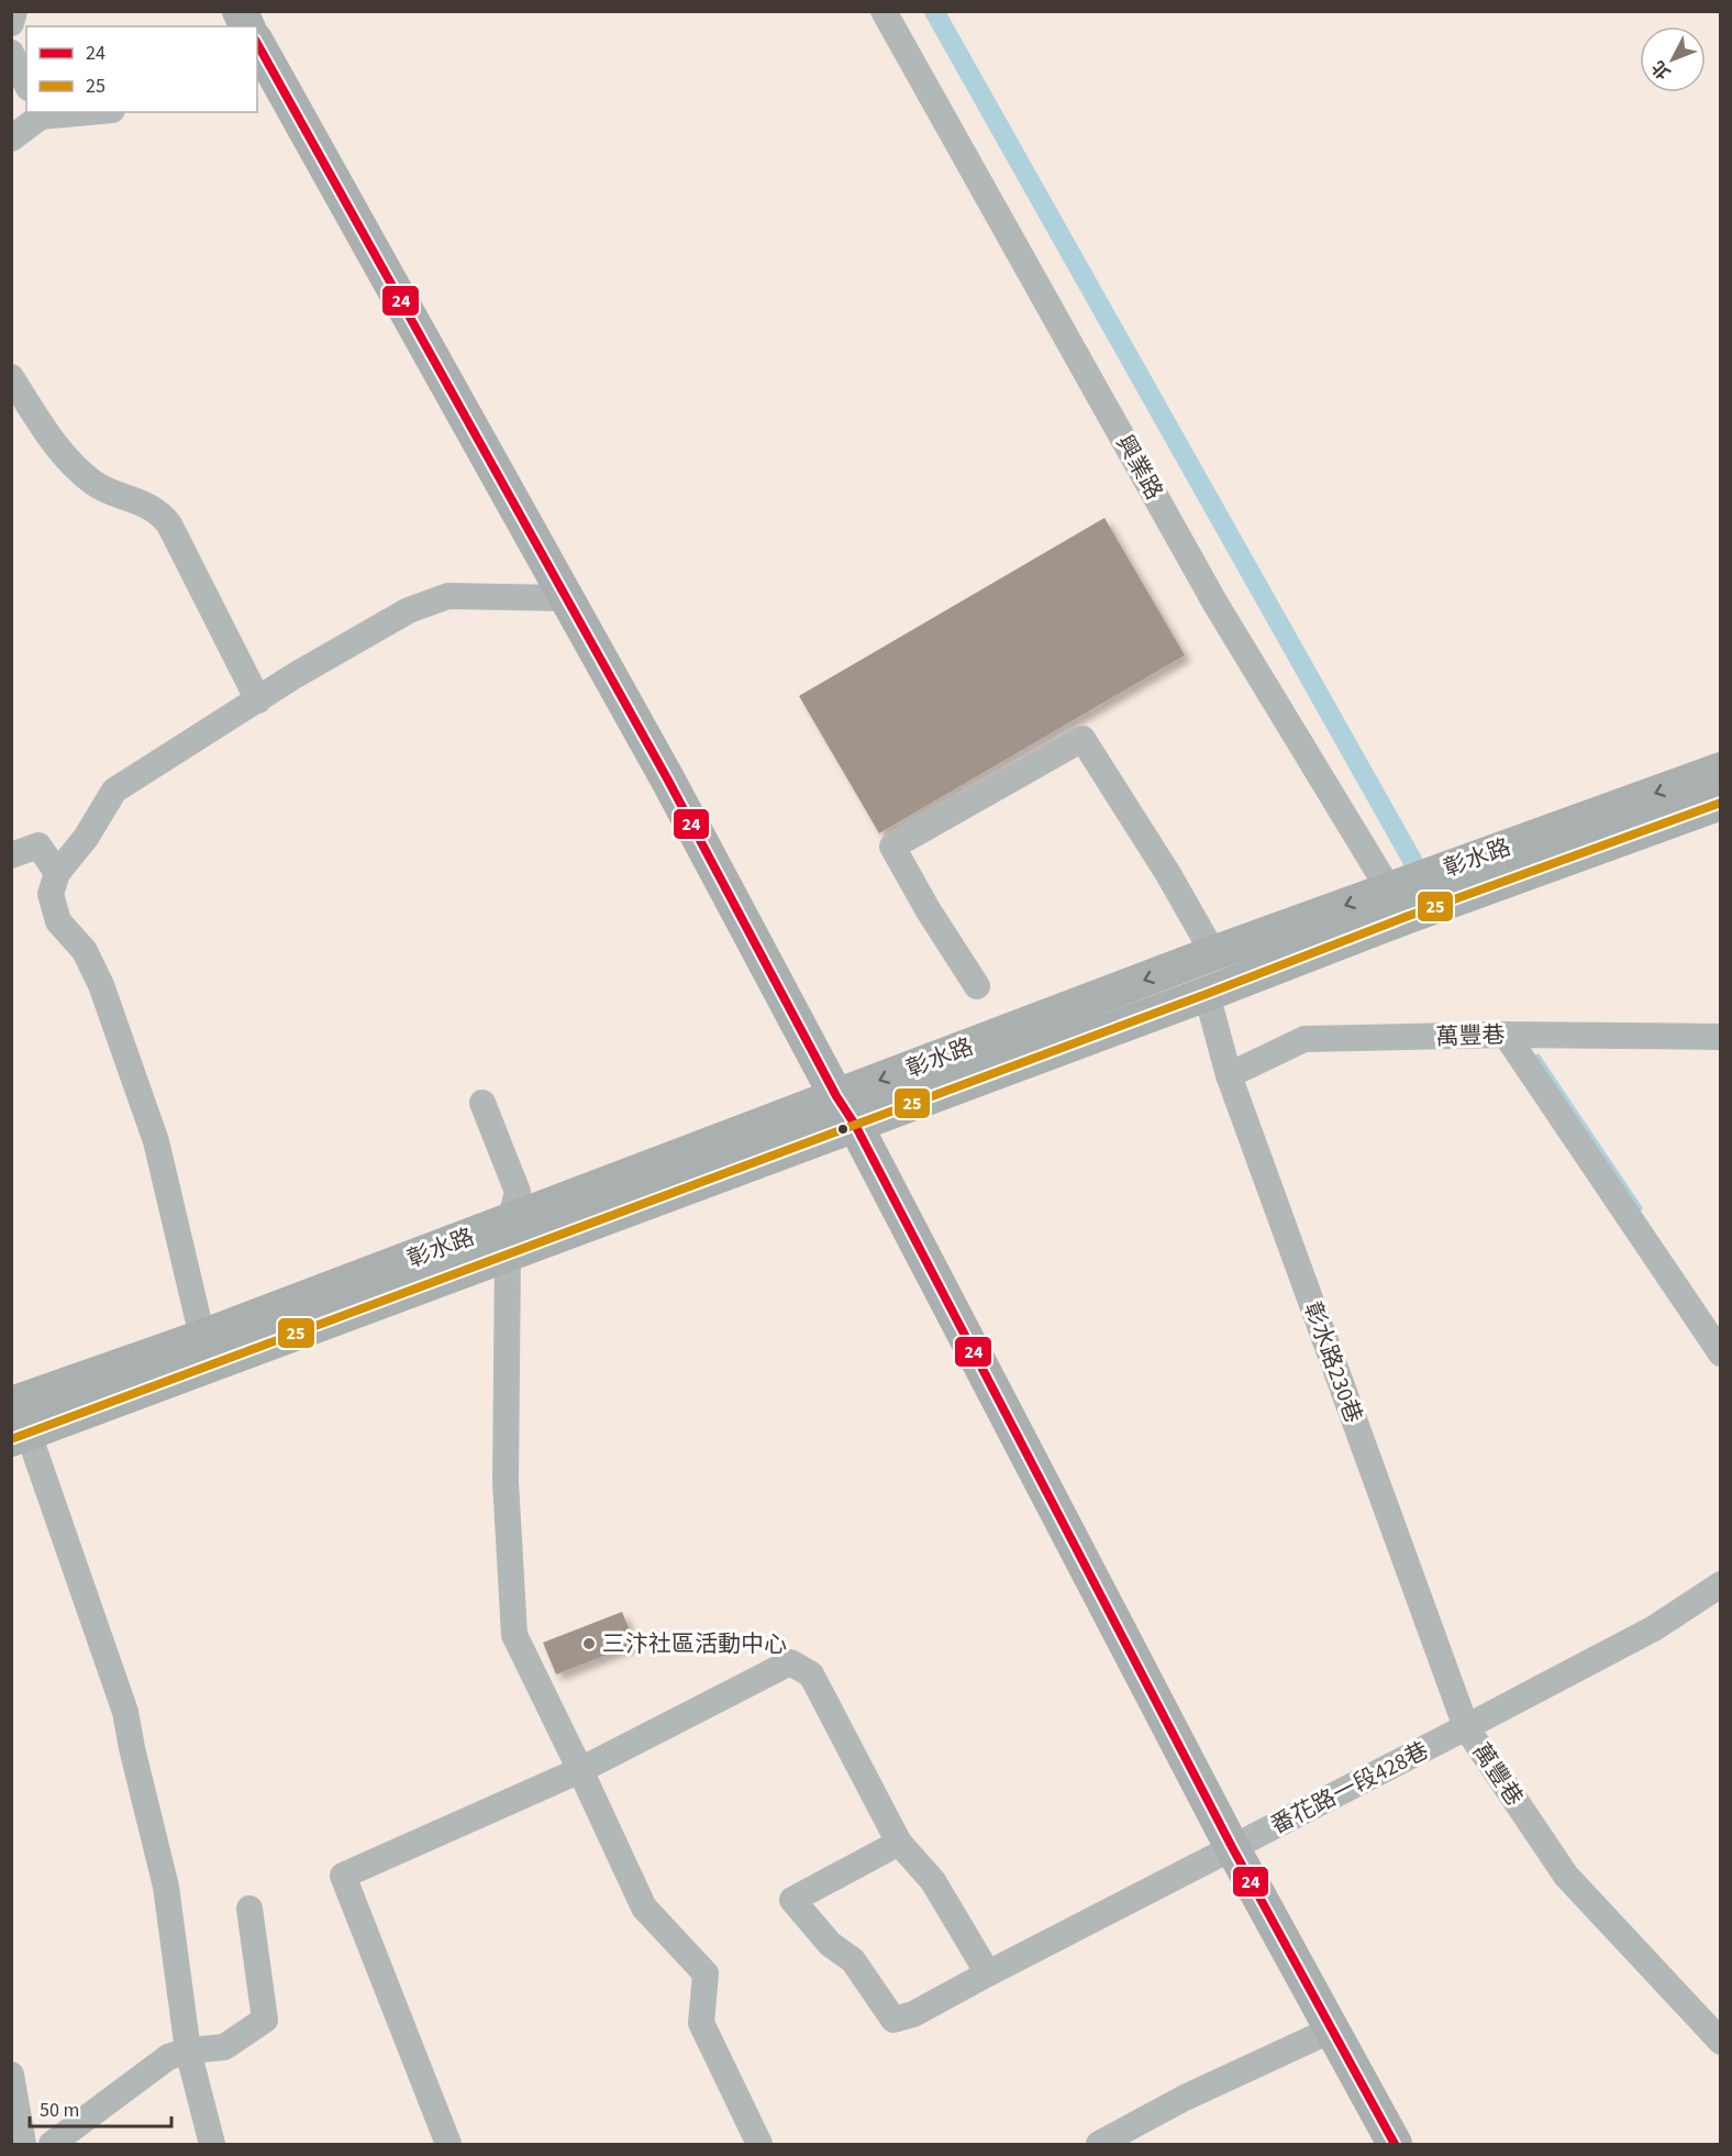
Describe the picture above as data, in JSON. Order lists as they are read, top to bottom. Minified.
{"streets":{"main road":["彰水路"],"street":["興業路","萬豐巷","彰水路230巷","番花路一段428巷"]},"crossings":[["興業路","彰水路"],["彰水路","彰水路230巷"],["萬豐巷","彰水路230巷"],["萬豐巷","番花路一段428巷"],["彰水路230巷","番花路一段428巷"]],"places":["三汴社區活動中心"],"lines":["transit line 24","transit line 25"],"legend":["24","25"],"scale_bar":"50 m","north":"bottom left"}
